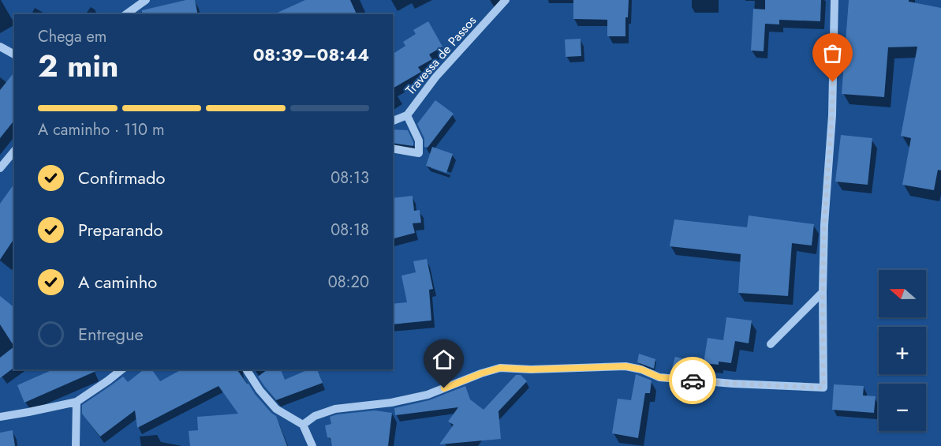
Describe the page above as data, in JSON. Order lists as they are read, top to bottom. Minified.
{"streets":{"street":["Travessa de Passos"]},"north":"left","page":{"heading":["2 min","Chega em","08:39–08:44"],"bar":"A caminho · 110 m","list":[["Confirmado","08:13"],["Preparando","08:18"],["A caminho","08:20"],"Entregue"],"map_buttons":["+","−"]}}
